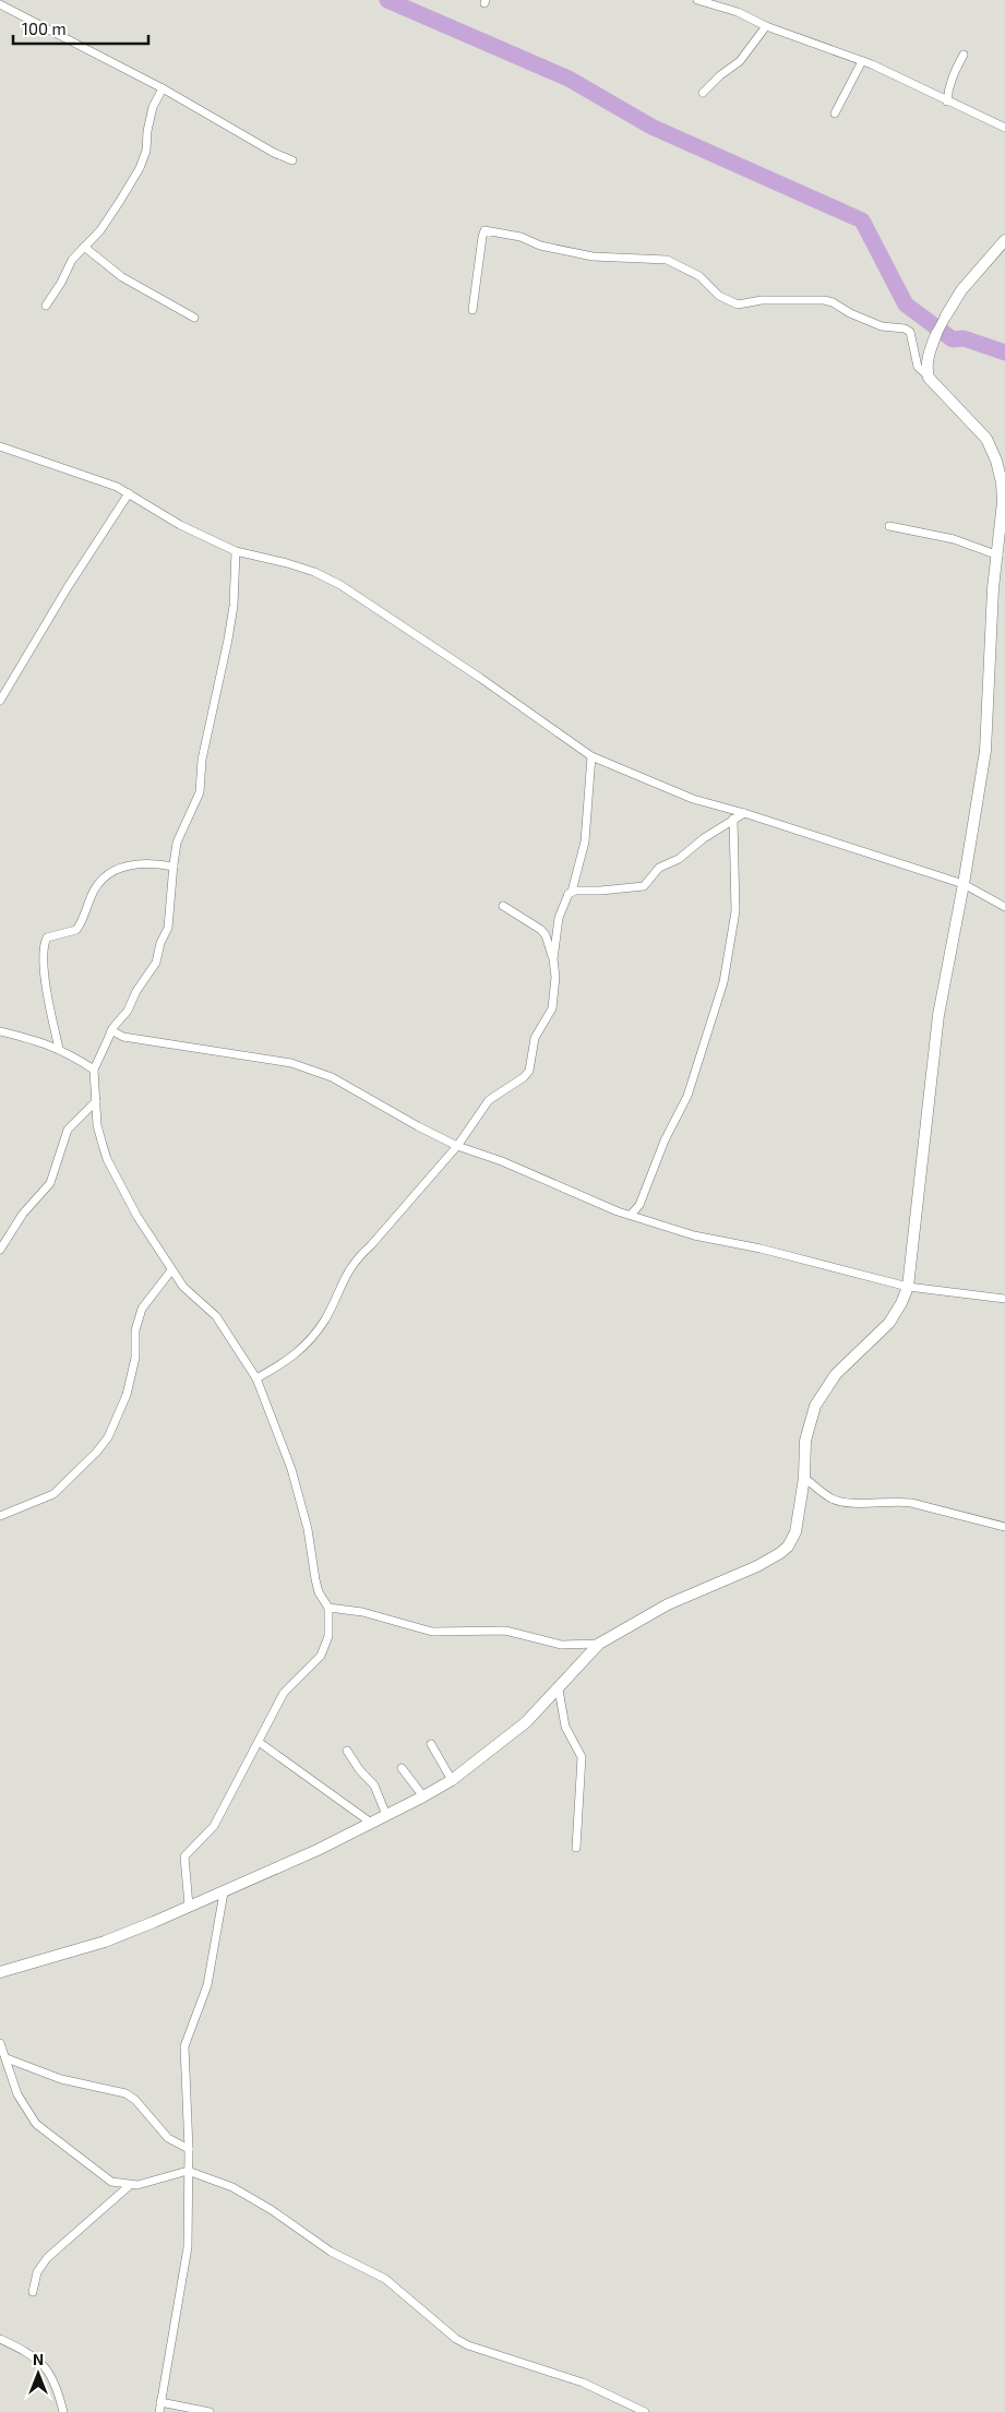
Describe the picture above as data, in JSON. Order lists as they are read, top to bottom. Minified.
{"scale_bar":"100 m","north":"top"}
